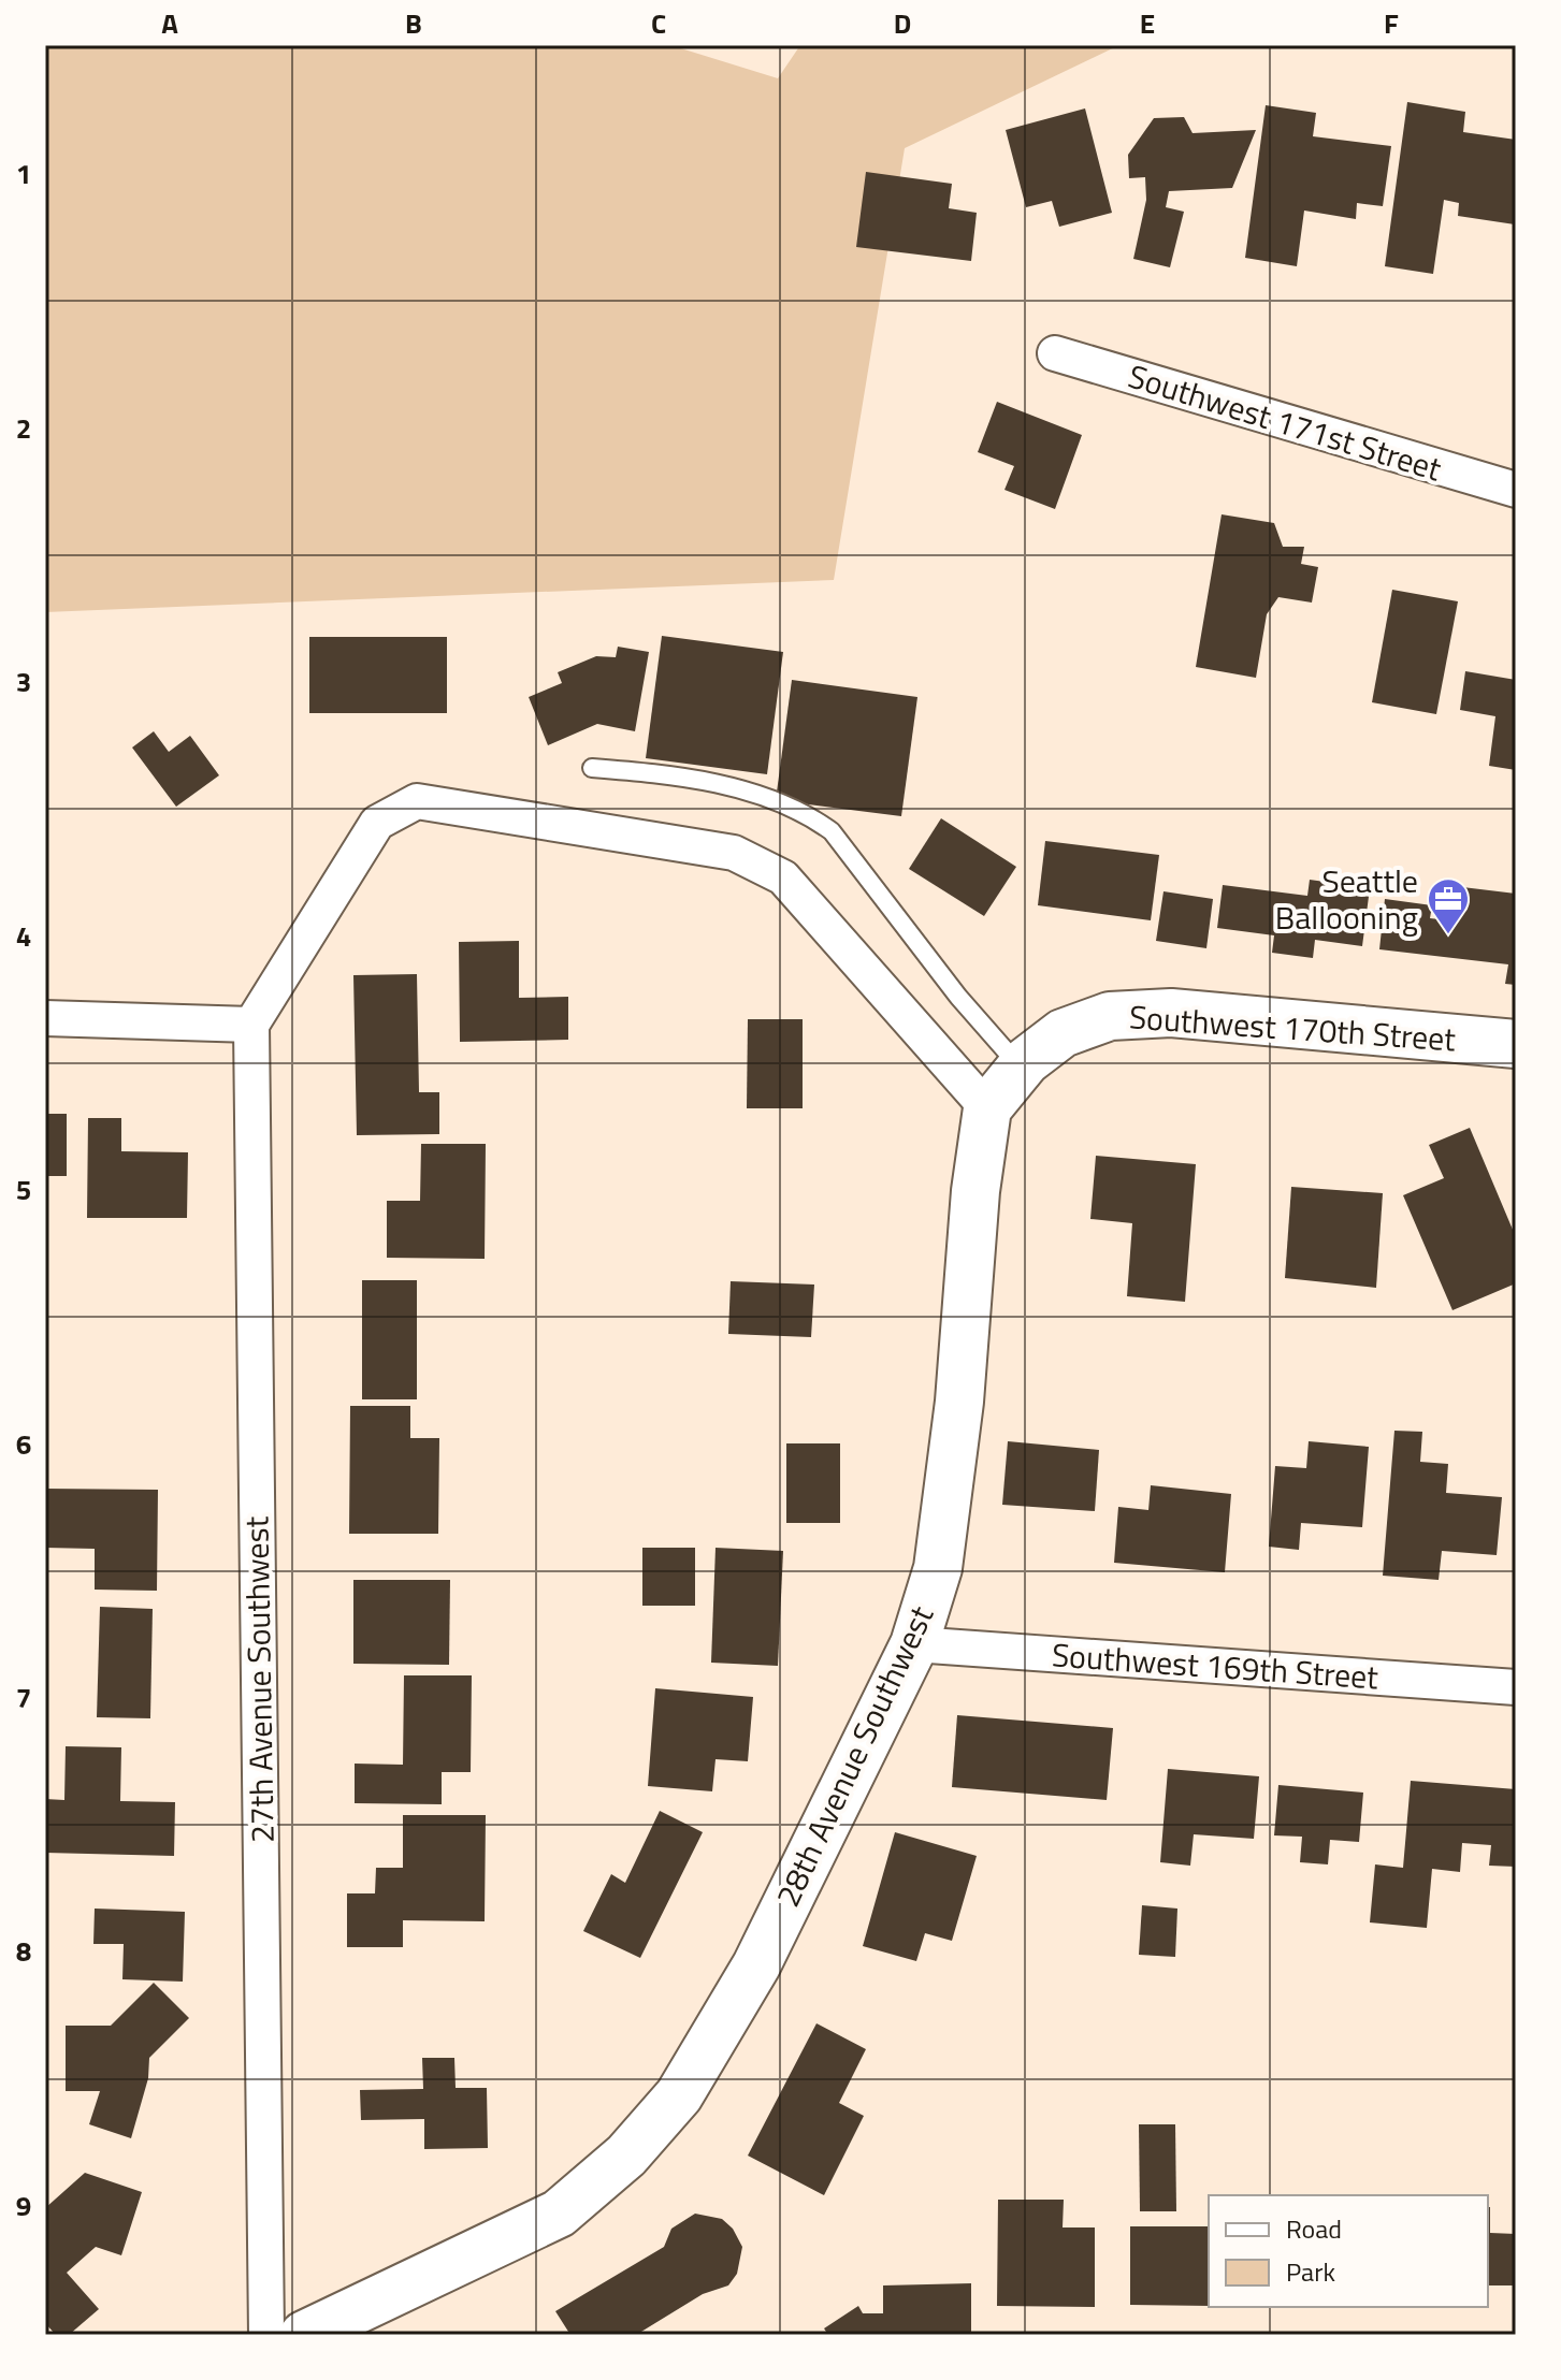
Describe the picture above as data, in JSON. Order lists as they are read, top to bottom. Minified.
{"streets":{"street":["Southwest 171st Street","Southwest 170th Street","Southwest 169th Street","27th Avenue Southwest","28th Avenue Southwest"]},"crossings":[["Southwest 170th Street","28th Avenue Southwest"],["Southwest 169th Street","28th Avenue Southwest"]],"places":{"office":["Seattle Ballooning"]},"legend":["Road","Park"],"grid":{"columns":["A","B","C","D","E","F"],"rows":["1","2","3","4","5","6","7","8","9"]}}
